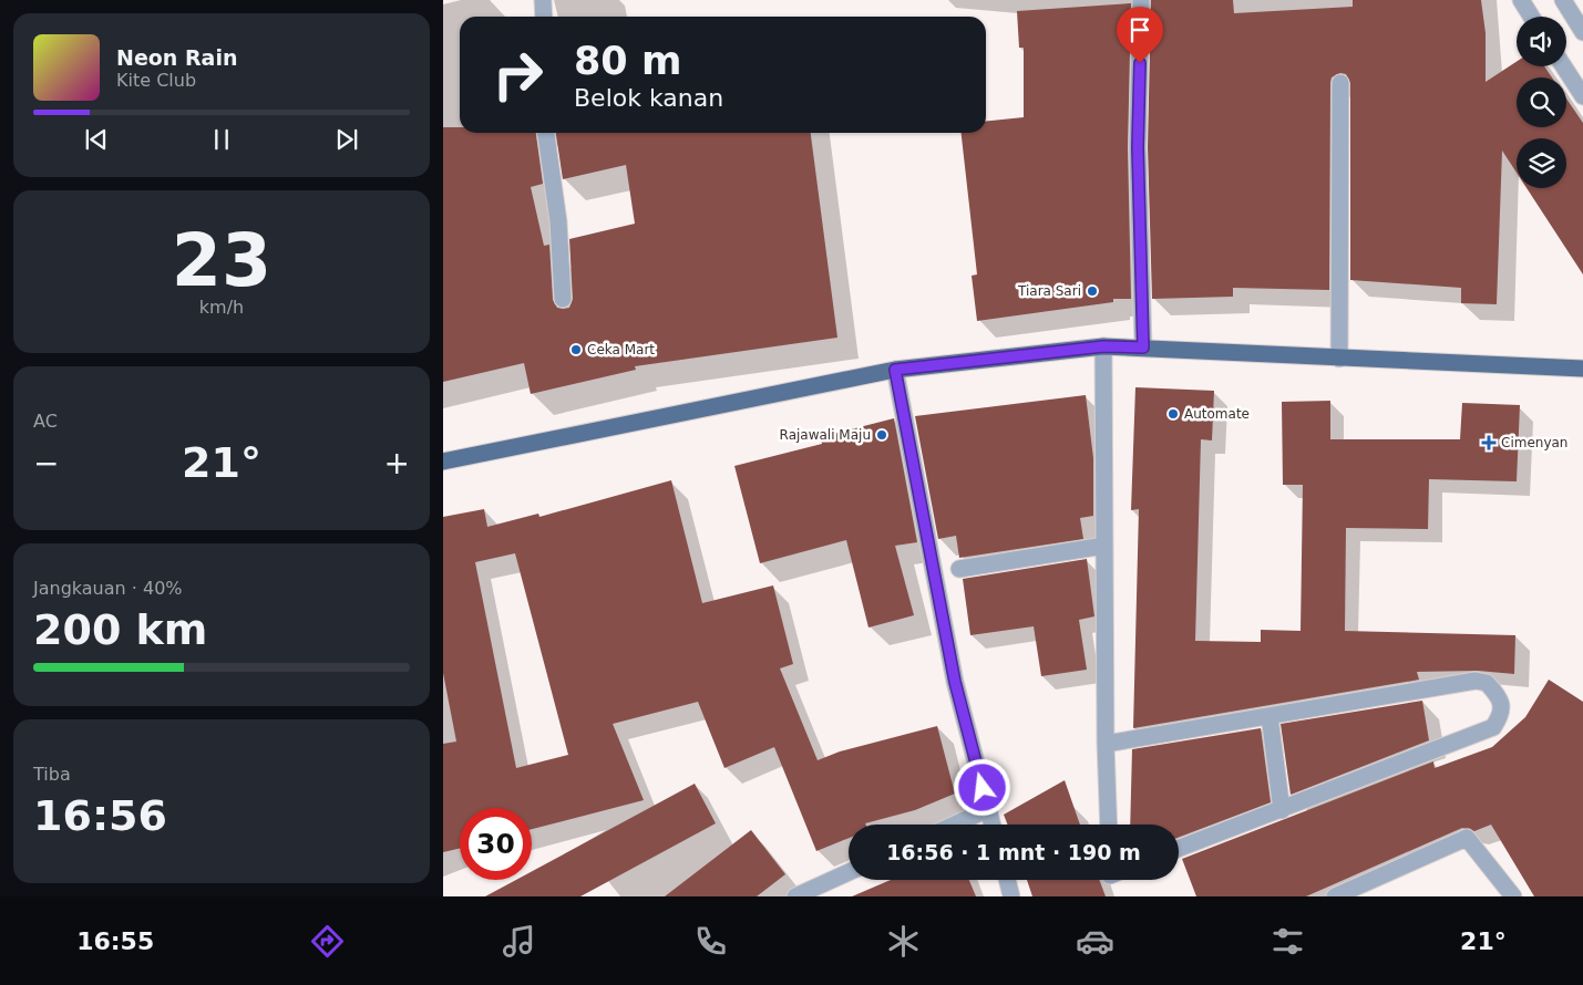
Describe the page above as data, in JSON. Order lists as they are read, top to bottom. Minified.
{"places":{"other":["Tiara Sari","Ceka Mart","Automate","Rajawali Maju"],"health":["Cimenyan"]},"page":{"turn":["80 m","Belok kanan"],"song":["Neon Rain","Kite Club"],"tile":[["23","km/h"],"AC",["Jangkauan · 40%","200 km"],["Tiba","16:56"]],"heat":["−","21°","+"],"limit":"30","trip":"16:56 · 1 mnt · 190 m","tabs":["16:55","21°"]}}
